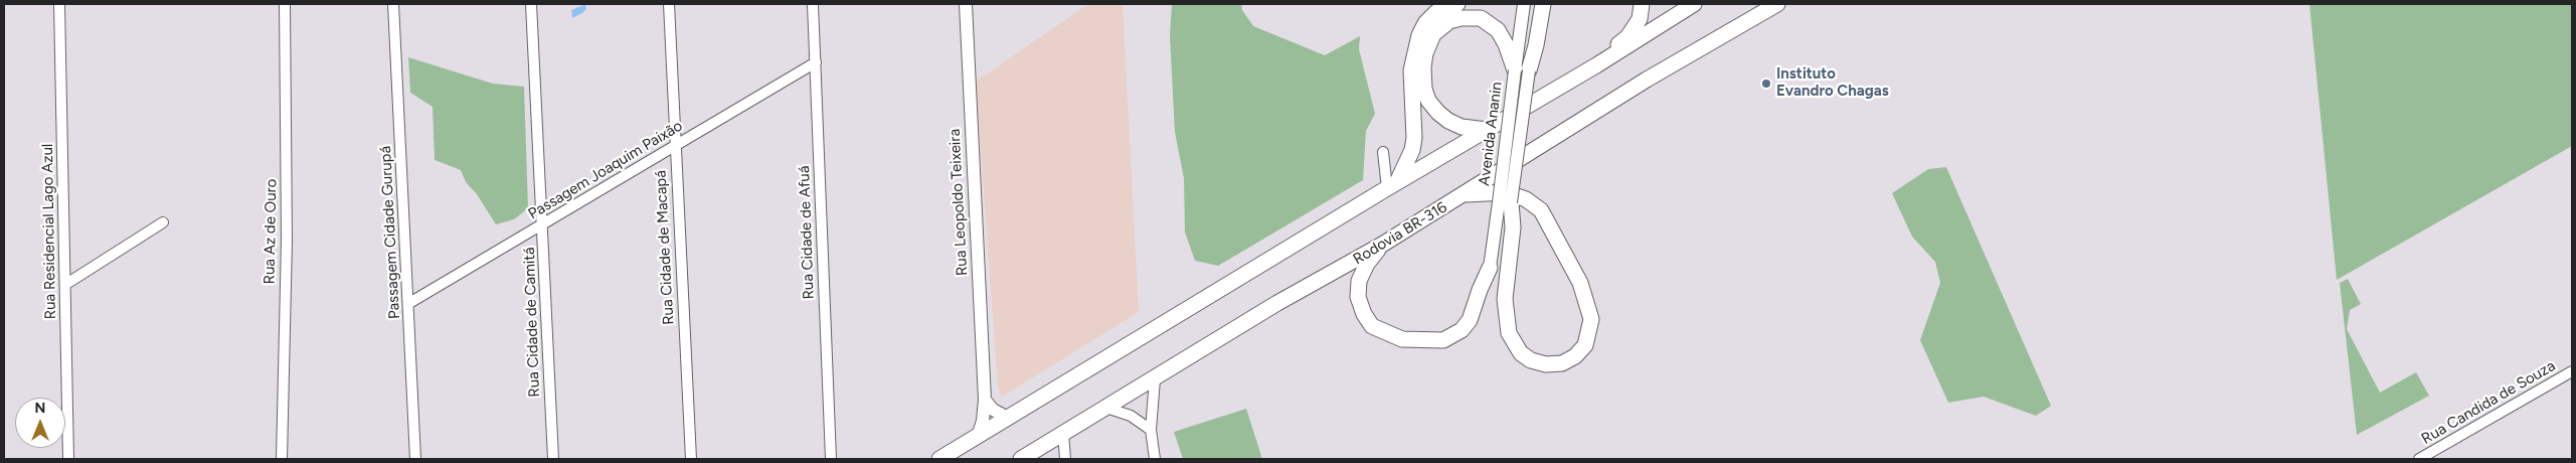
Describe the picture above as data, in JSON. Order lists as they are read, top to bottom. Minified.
{"streets":{"highway":["Rodovia BR-316"],"main road":["Avenida Ananin","Rua Leopoldo Teixeira"],"street":["Passagem Joaquim Paixão","Rua Residencial Lago Azul","Rua Az de Ouro","Passagem Cidade Gurupá","Rua Cidade de Afuá","Rua Cidade de Macapá","Rua Cidade de Camitá","Rua Candida de Souza"]},"crossings":[["Passagem Joaquim Paixão","Passagem Cidade Gurupá"],["Passagem Joaquim Paixão","Rua Cidade de Afuá"],["Passagem Joaquim Paixão","Rua Cidade de Macapá"],["Passagem Joaquim Paixão","Rua Cidade de Camitá"]],"places":["Instituto Evandro Chagas"],"north":"top"}
